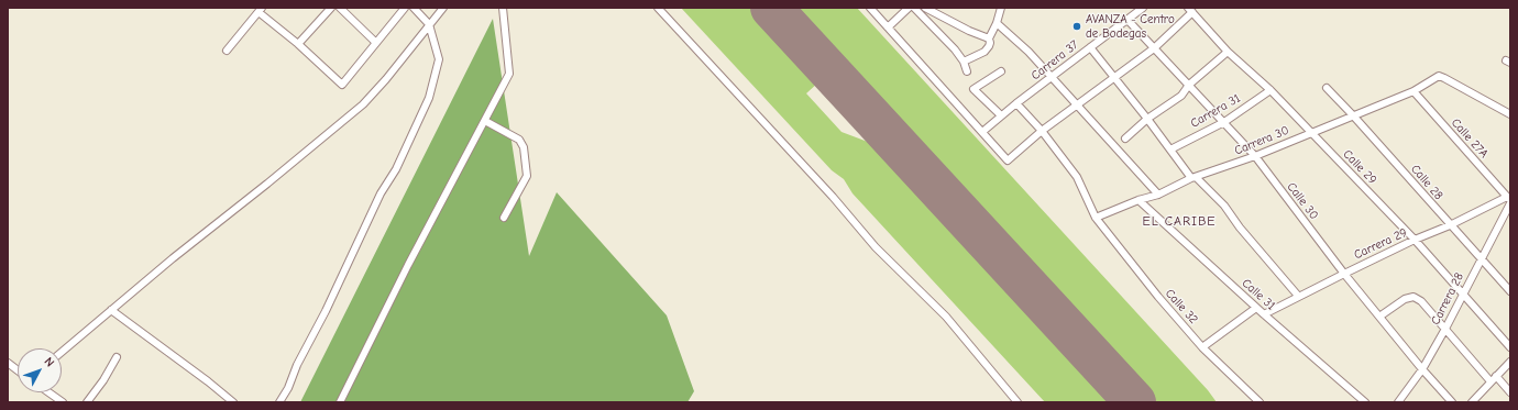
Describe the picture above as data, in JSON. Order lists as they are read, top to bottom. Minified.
{"streets":{"street":["Carrera 37","Carrera 31","Calle 27A","Carrera 30","Calle 29","Calle 28","Calle 30","Carrera 29","Calle 31","Carrera 28","Calle 32"]},"crossings":[["Carrera 37","Calle 30"],["Carrera 37","Calle 32"],["Carrera 31","Calle 29"],["Carrera 31","Calle 30"],["Calle 27A","Carrera 30"],["Calle 27A","Carrera 29"],["Calle 27A","Carrera 28"],["Carrera 30","Calle 29"],["Carrera 30","Calle 28"],["Carrera 30","Calle 30"],["Carrera 30","Calle 31"],["Carrera 30","Calle 32"],["Calle 29","Carrera 29"],["Calle 29","Carrera 28"],["Calle 28","Carrera 29"],["Calle 28","Carrera 28"],["Calle 30","Carrera 29"],["Calle 30","Carrera 28"],["Carrera 29","Calle 31"],["Carrera 29","Carrera 28"]],"districts":["EL CARIBE"],"places":["AVANZA - Centro de Bodegas"],"north":"top right"}
